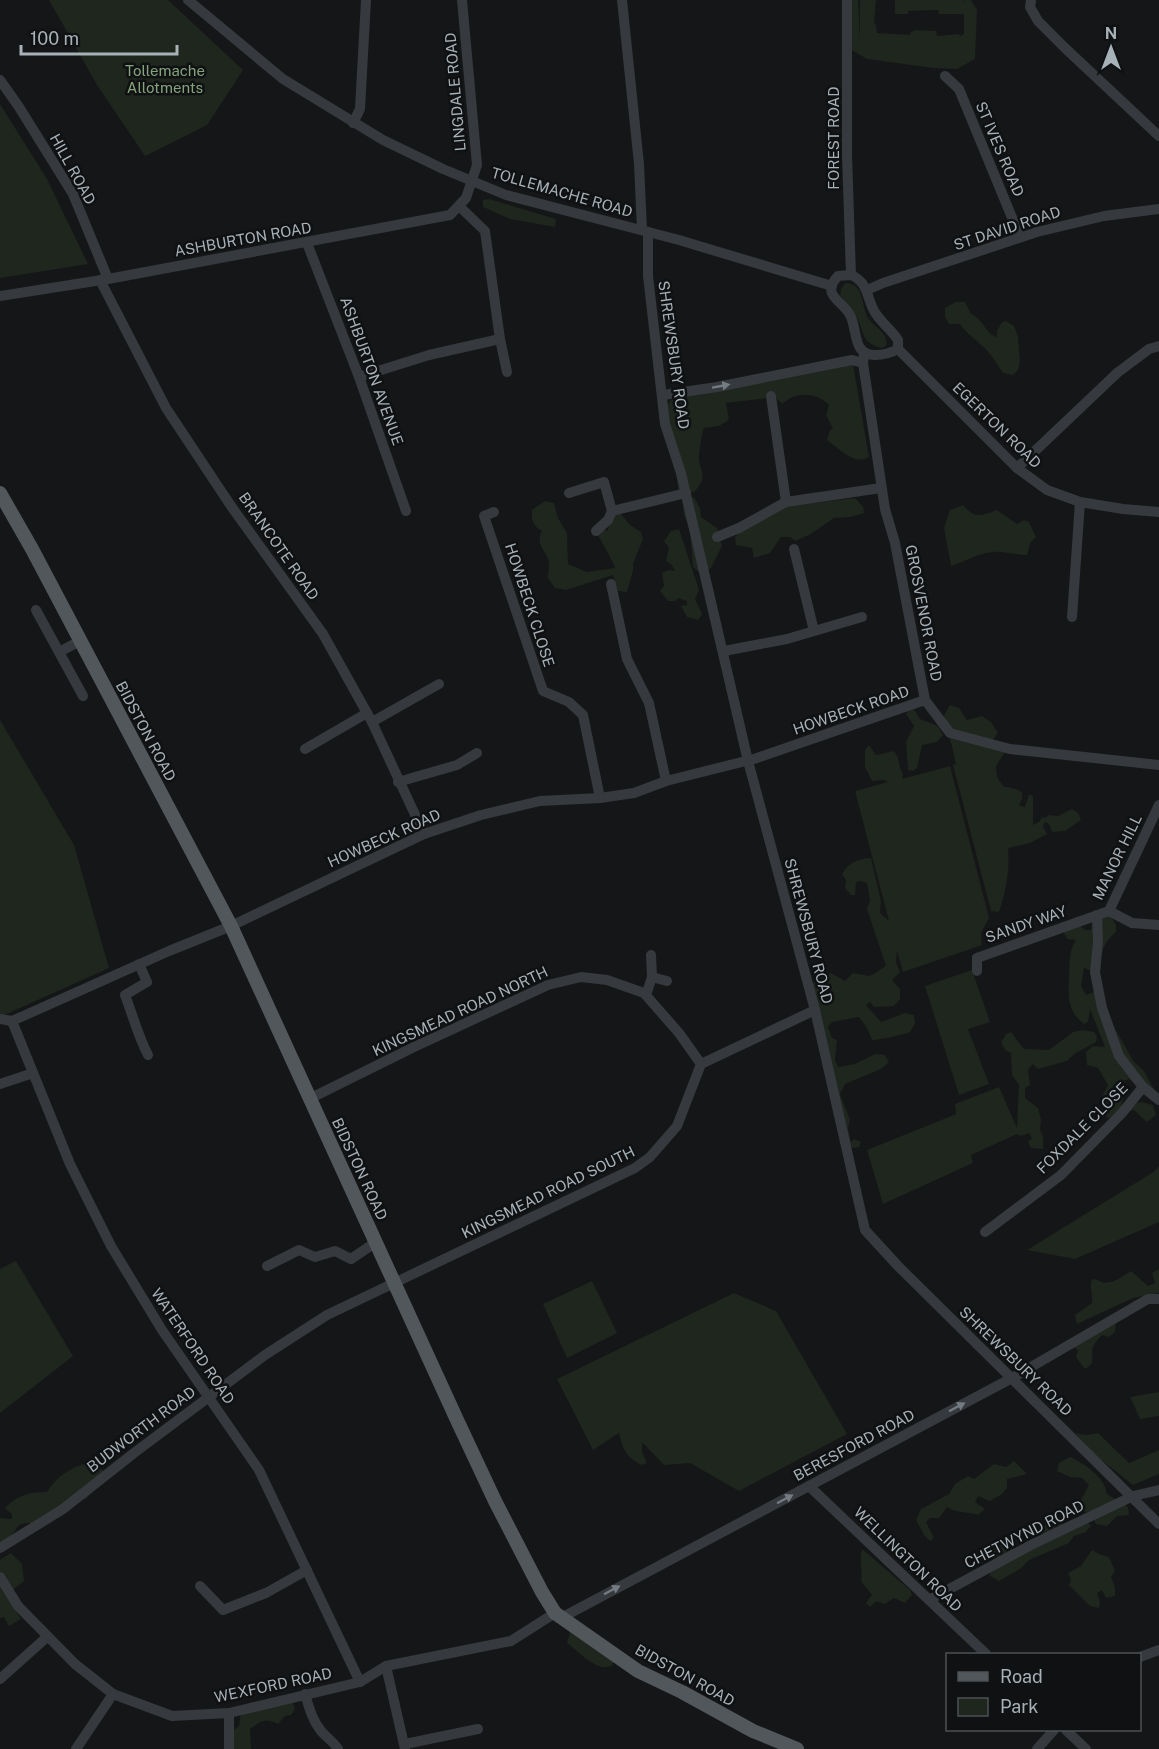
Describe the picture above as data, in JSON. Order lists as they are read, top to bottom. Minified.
{"streets":{"main road":["BIDSTON ROAD"],"street":["LINGDALE ROAD","FOREST ROAD","ST IVES ROAD","HILL ROAD","TOLLEMACHE ROAD","ST DAVID ROAD","ASHBURTON ROAD","SHREWSBURY ROAD","ASHBURTON AVENUE","EGERTON ROAD","BRANCOTE ROAD","HOWBECK CLOSE","GROSVENOR ROAD","HOWBECK ROAD","MANOR HILL","SANDY WAY","KINGSMEAD ROAD NORTH","FOXDALE CLOSE","KINGSMEAD ROAD SOUTH","WATERFORD ROAD","BUDWORTH ROAD","BERESFORD ROAD","CHETWYND ROAD","WELLINGTON ROAD","WEXFORD ROAD"]},"crossings":[["LINGDALE ROAD","TOLLEMACHE ROAD"],["ST IVES ROAD","ST DAVID ROAD"],["HILL ROAD","ASHBURTON ROAD"],["HILL ROAD","BRANCOTE ROAD"],["TOLLEMACHE ROAD","SHREWSBURY ROAD"],["TOLLEMACHE ROAD","GROSVENOR ROAD"],["ST DAVID ROAD","EGERTON ROAD"],["ASHBURTON ROAD","ASHBURTON AVENUE"],["ASHBURTON ROAD","BRANCOTE ROAD"],["SHREWSBURY ROAD","HOWBECK ROAD"],["SHREWSBURY ROAD","BERESFORD ROAD"],["SHREWSBURY ROAD","CHETWYND ROAD"],["BRANCOTE ROAD","HOWBECK ROAD"],["HOWBECK CLOSE","HOWBECK ROAD"],["GROSVENOR ROAD","HOWBECK ROAD"],["HOWBECK ROAD","BIDSTON ROAD"],["HOWBECK ROAD","WATERFORD ROAD"],["BIDSTON ROAD","KINGSMEAD ROAD NORTH"],["BIDSTON ROAD","KINGSMEAD ROAD SOUTH"],["BIDSTON ROAD","BUDWORTH ROAD"],["BIDSTON ROAD","BERESFORD ROAD"],["BIDSTON ROAD","WEXFORD ROAD"],["MANOR HILL","SANDY WAY"],["KINGSMEAD ROAD NORTH","KINGSMEAD ROAD SOUTH"],["KINGSMEAD ROAD SOUTH","BUDWORTH ROAD"],["WATERFORD ROAD","BUDWORTH ROAD"],["WATERFORD ROAD","WEXFORD ROAD"],["BERESFORD ROAD","WELLINGTON ROAD"],["BERESFORD ROAD","WEXFORD ROAD"],["CHETWYND ROAD","WELLINGTON ROAD"]],"one_way":["BERESFORD ROAD"],"parks":["Tollemache Allotments"],"legend":["Road","Park"],"scale_bar":"100 m","north":"top"}
